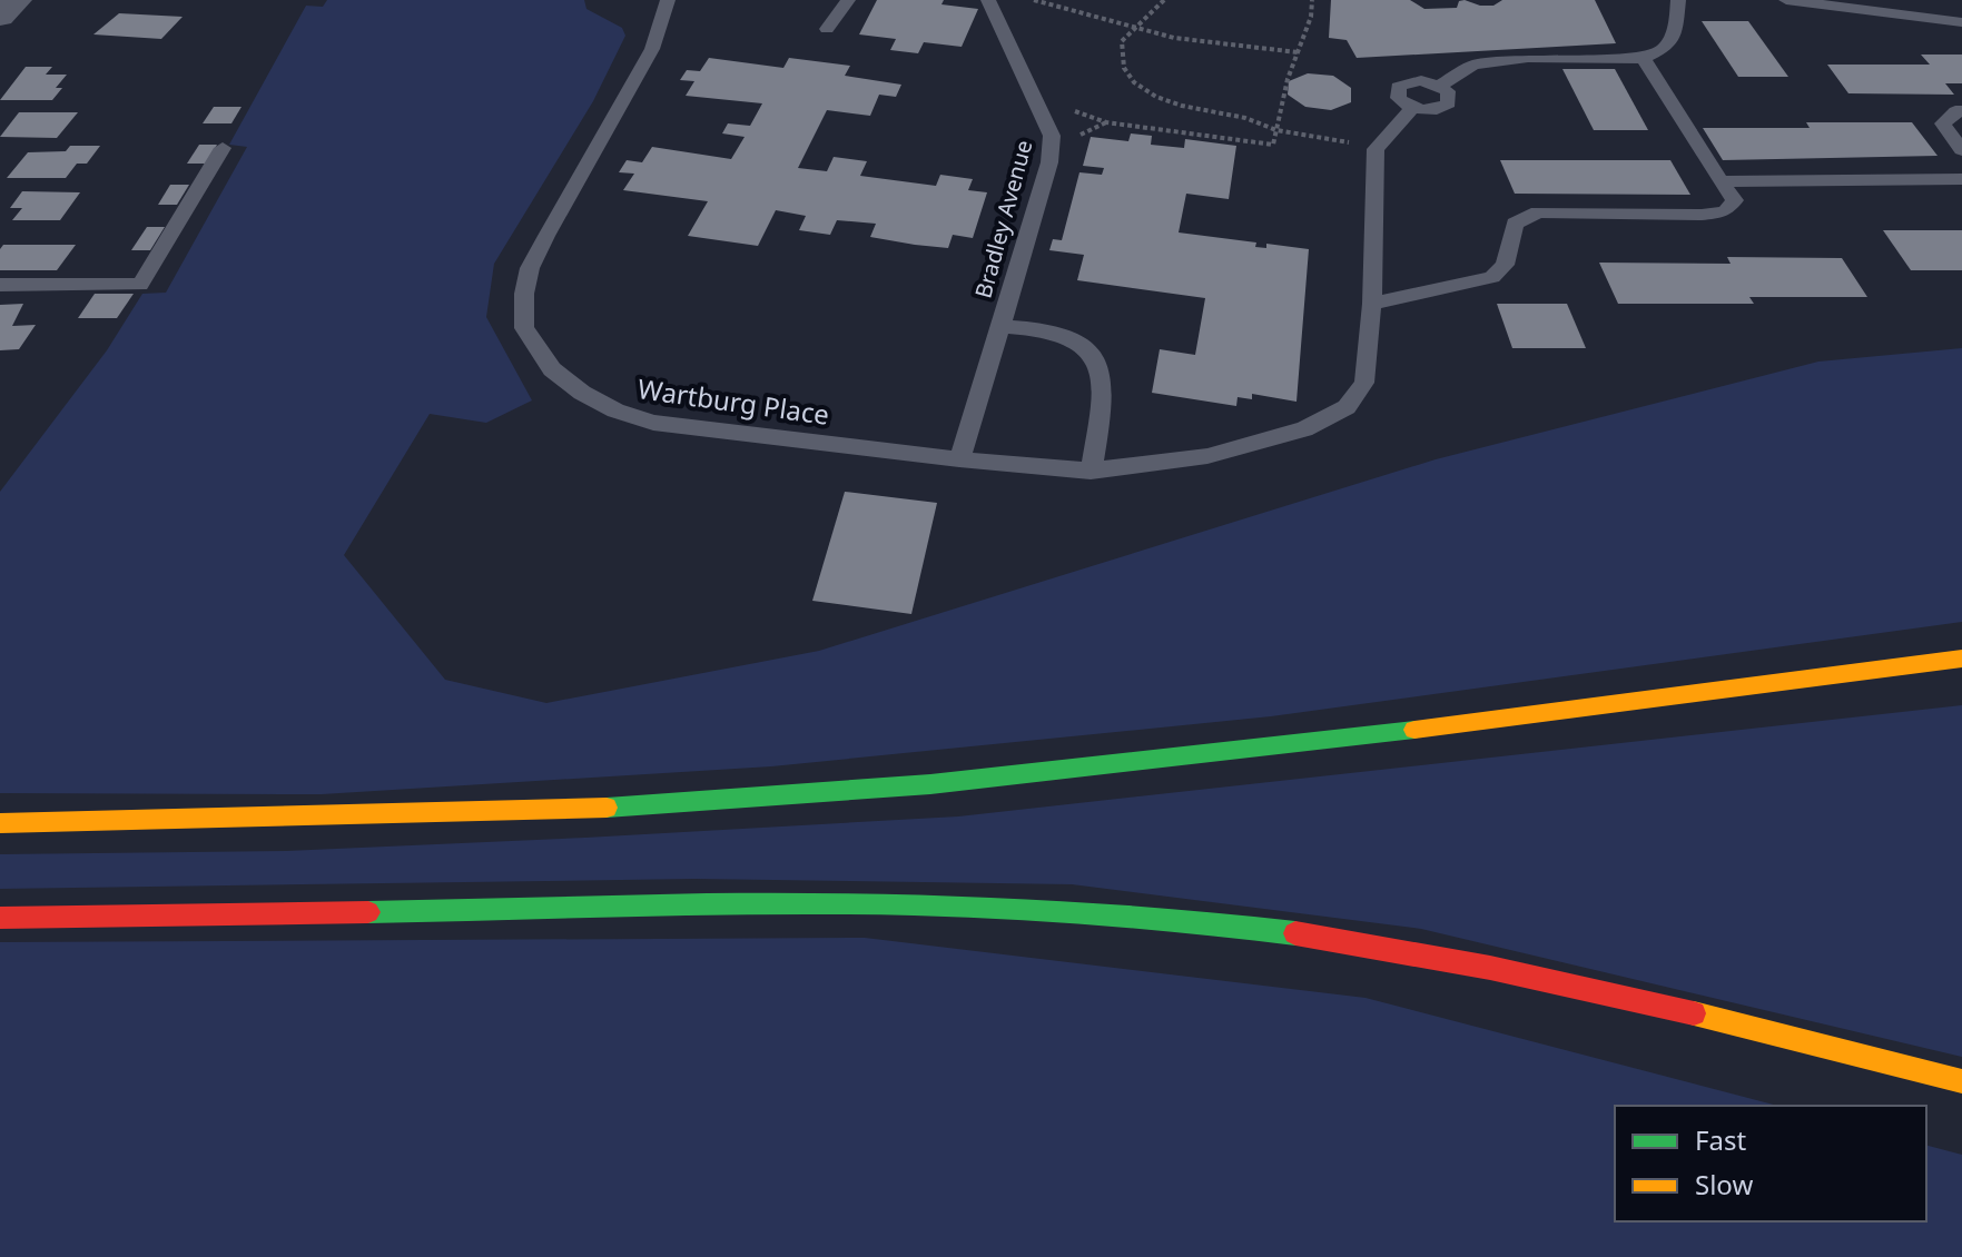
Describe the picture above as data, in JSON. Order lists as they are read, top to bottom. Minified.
{"streets":{"lane":["Bradley Avenue","Wartburg Place"]},"crossings":[["Bradley Avenue","Wartburg Place"]],"legend":["Fast","Slow"]}
